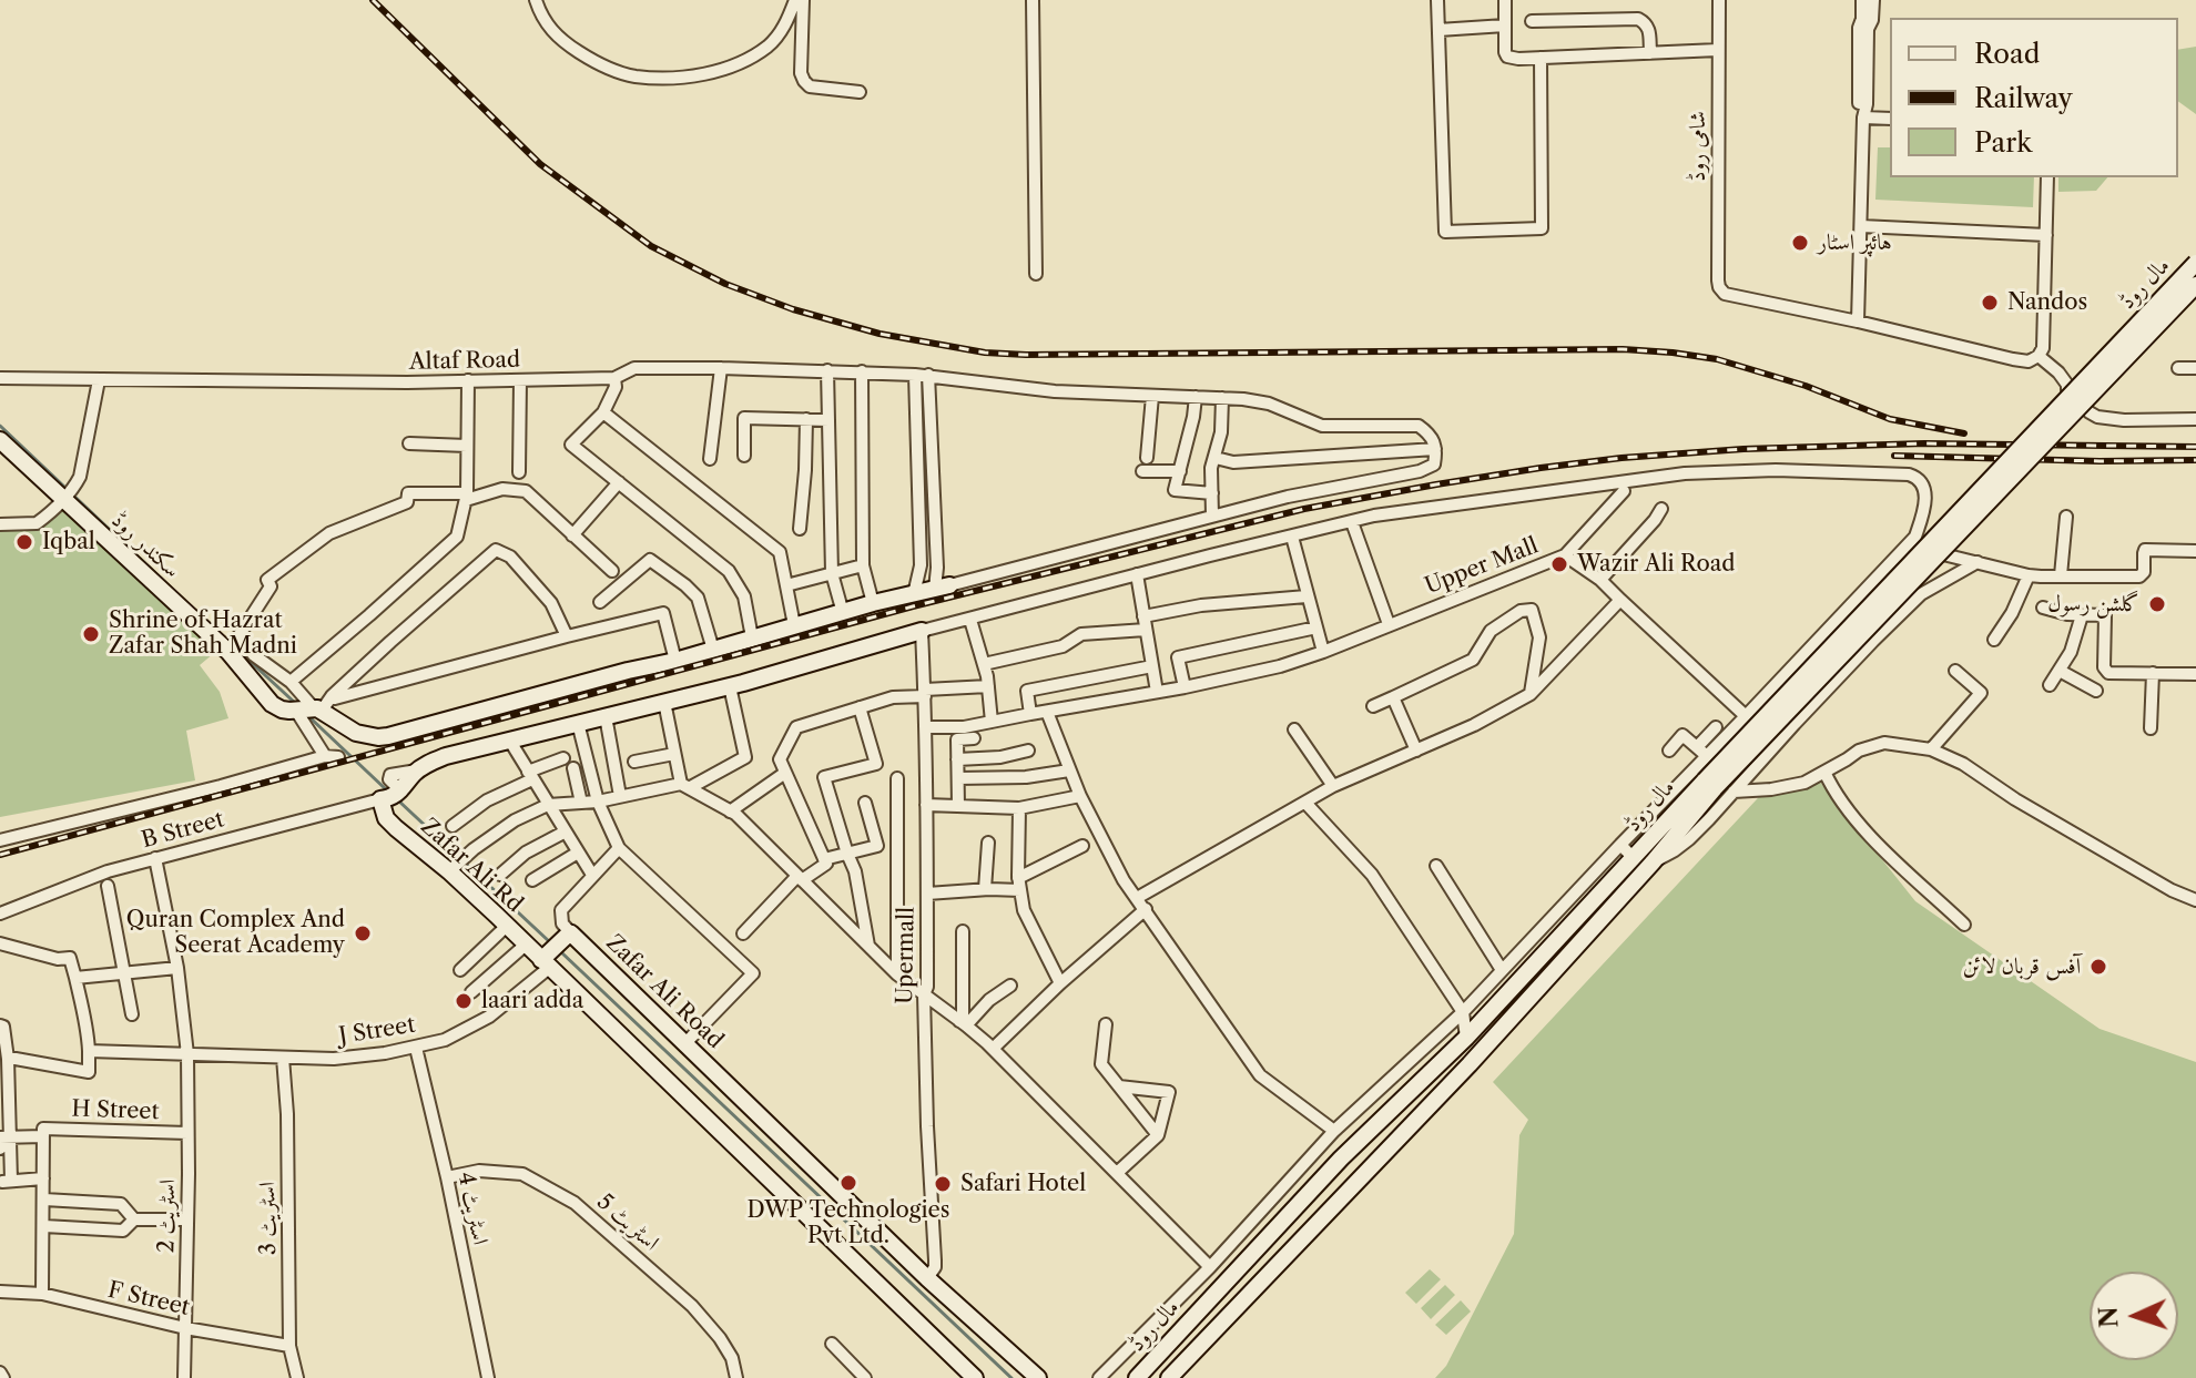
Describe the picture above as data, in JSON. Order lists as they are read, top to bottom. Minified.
{"streets":{"street":["شامی روڈ","مال روڈ","Altaf Road","سکندر روڈ","Upper Mall","B Street","Zafar Ali Rd","Upermall","Zafar Ali Road","J Street","H Street","اسٹریٹ 4","اسٹریٹ 2","اسٹریٹ 3","اسٹریٹ 5","F Street"]},"crossings":[["Upper Mall","Upermall"],["B Street","Zafar Ali Rd"],["B Street","اسٹریٹ 2"],["Zafar Ali Rd","J Street"],["Upermall","Zafar Ali Road"],["J Street","اسٹریٹ 4"],["J Street","اسٹریٹ 2"],["J Street","اسٹریٹ 3"],["H Street","اسٹریٹ 2"],["اسٹریٹ 4","اسٹریٹ 5"],["اسٹریٹ 2","F Street"],["اسٹریٹ 3","F Street"]],"places":["ہائپر اسٹار","Nandos","Iqbal","Wazir Ali Road","گلشن رسول","Shrine of Hazrat Zafar Shah Madni","Quran Complex And Seerat Academy","آفس قربان لائن","laari adda","DWP Technologies Pvt Ltd.","Safari Hotel"],"legend":["Road","Railway","Park"],"north":"left"}
